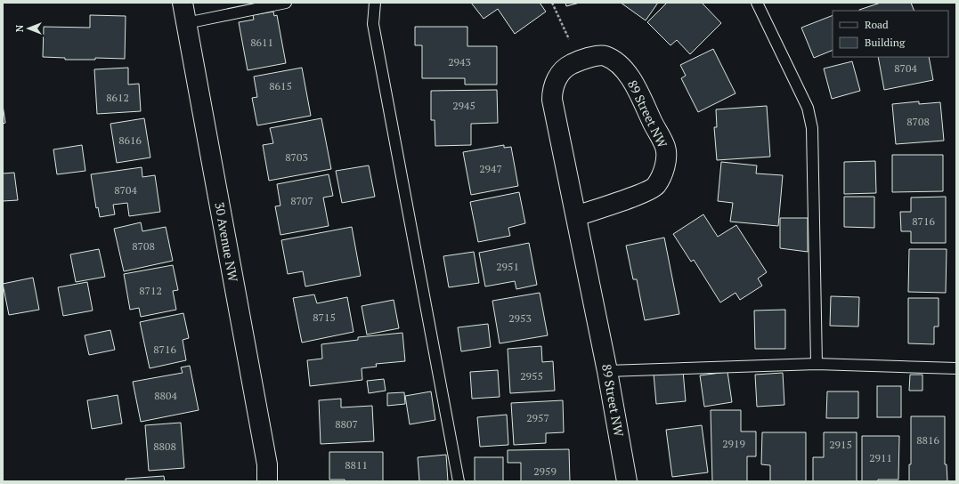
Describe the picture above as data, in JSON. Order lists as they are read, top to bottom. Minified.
{"streets":{"street":["89 Street NW","30 Avenue NW"]},"house_numbers":["8611","2943","8704","8615","8612","2945","8708","8616","8703","2947","8704","8707","8716","8708","2951","8712","8715","2953","8716","2955","8804","2957","8807","8816","2919","2915","8808","2911","8811","2959"],"legend":["Road","Building"],"north":"left"}
